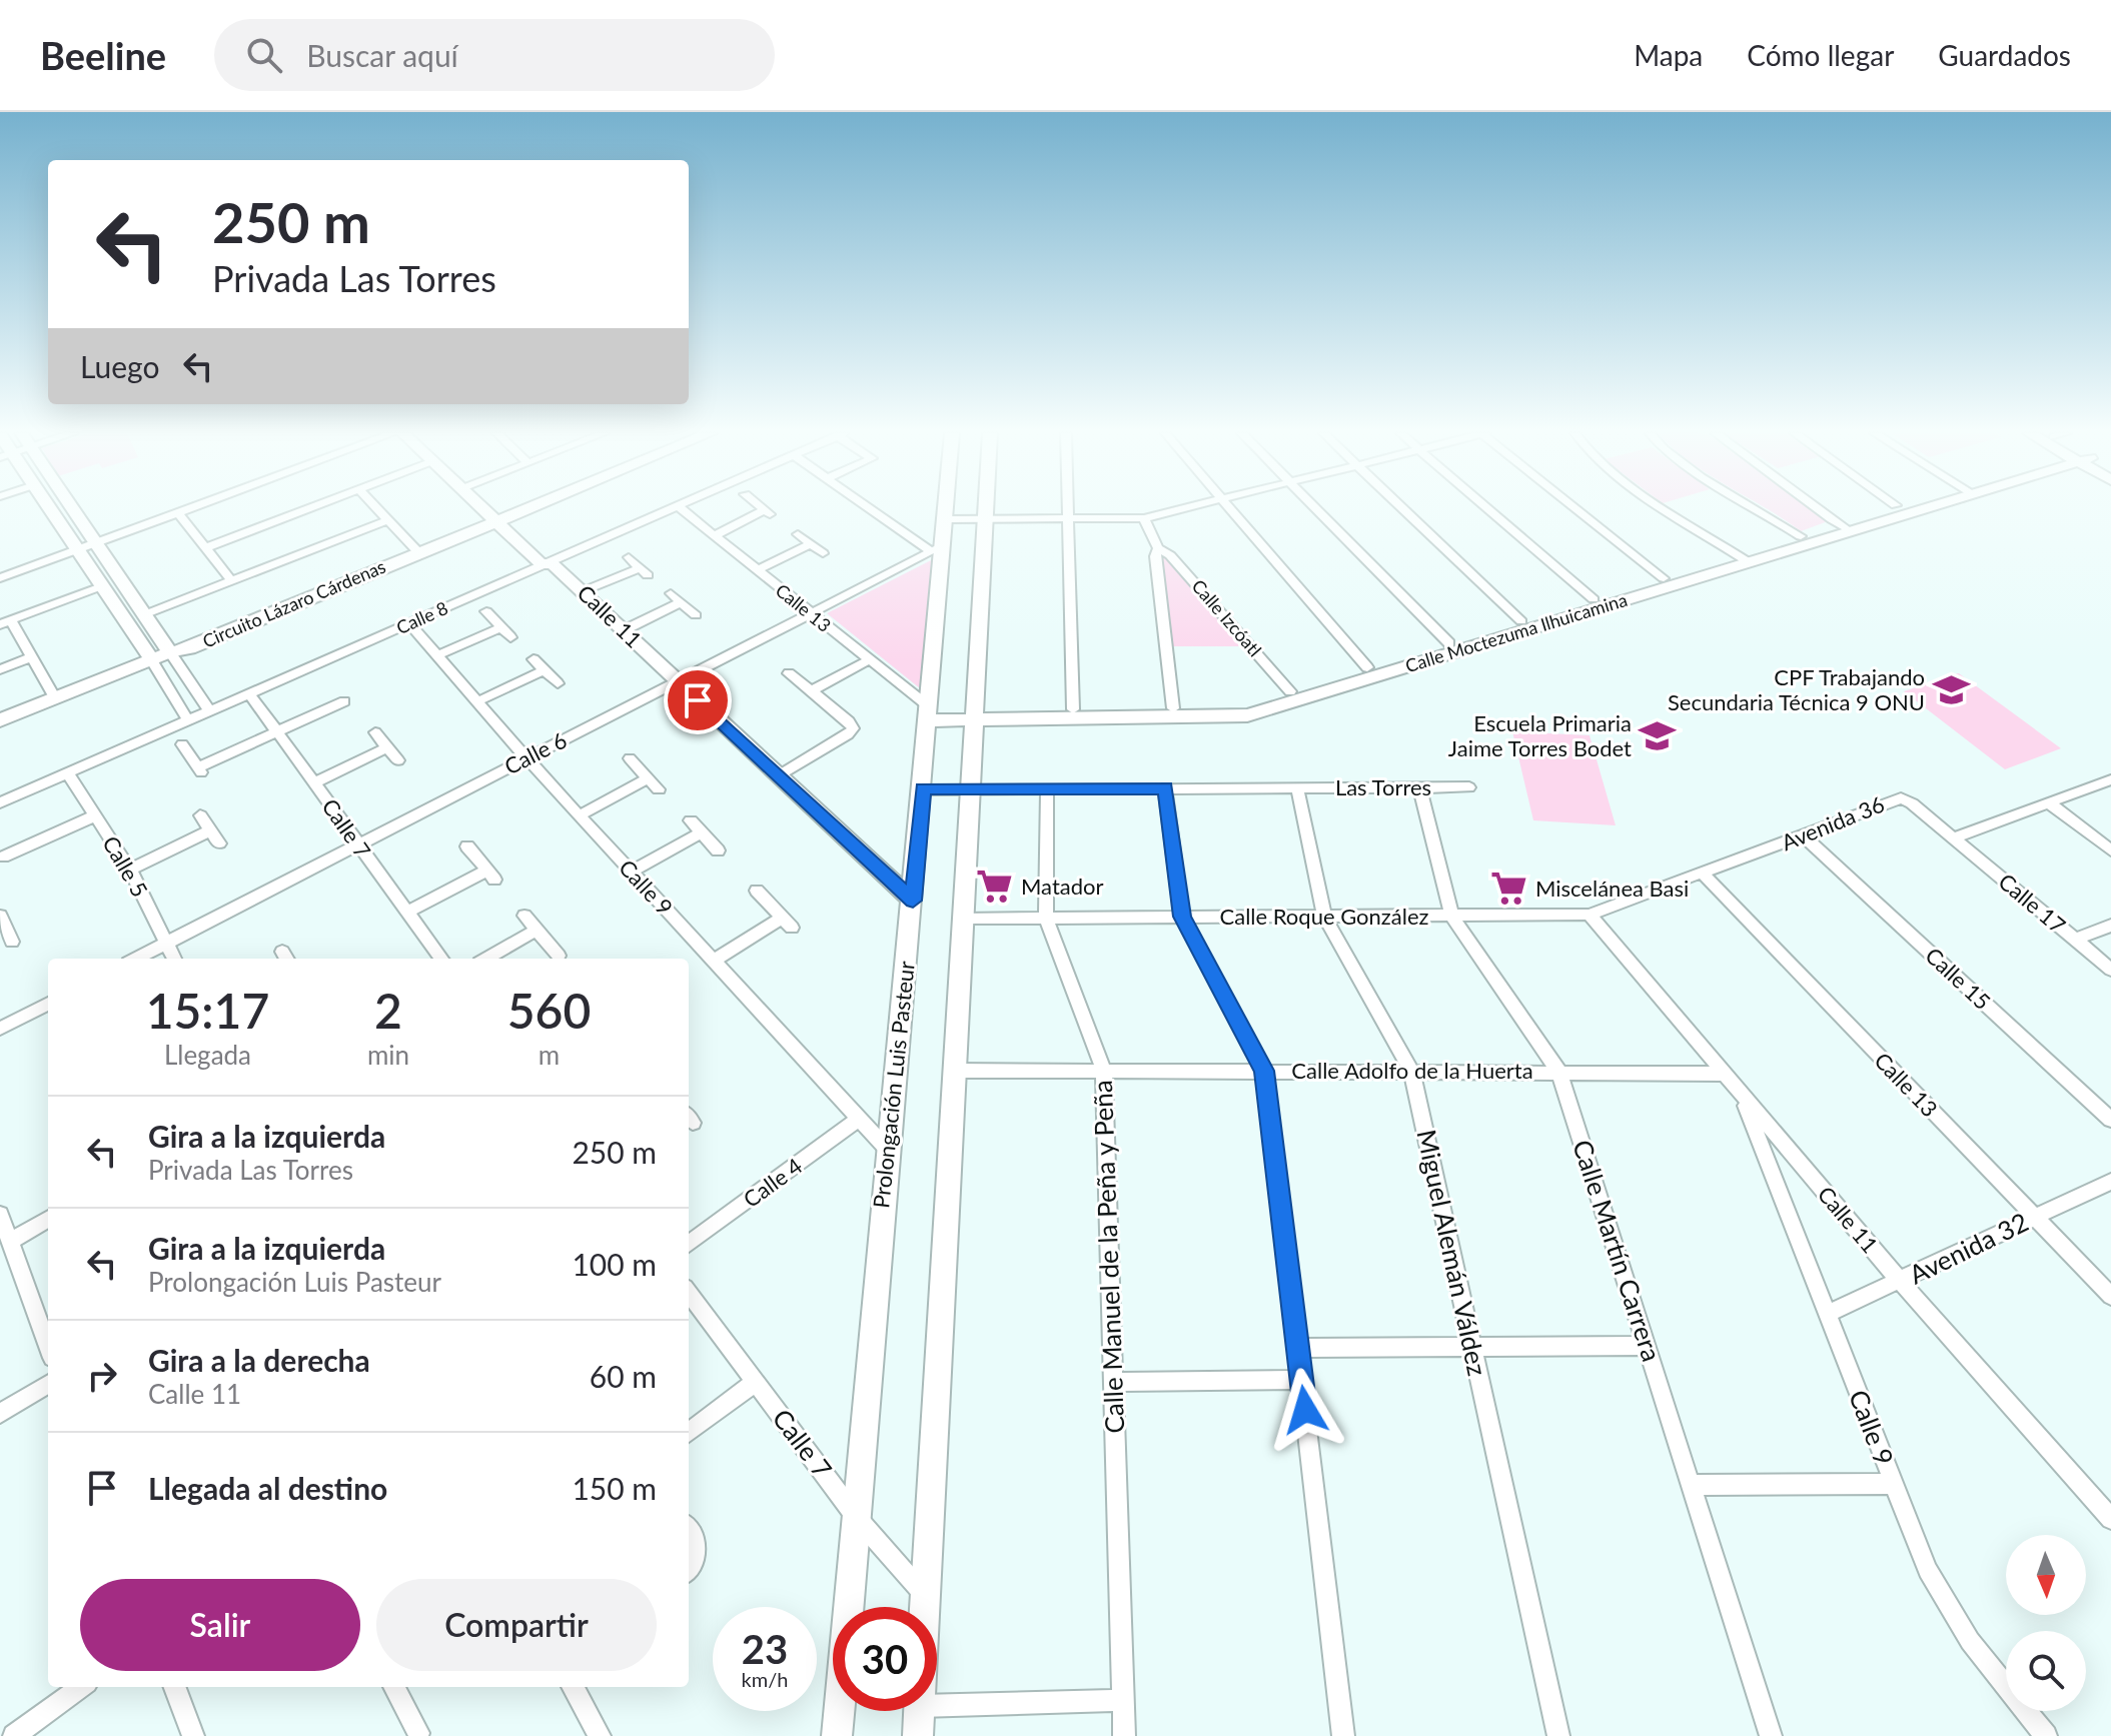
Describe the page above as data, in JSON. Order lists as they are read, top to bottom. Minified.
{"streets":{"street":["Circuito Lázaro Cárdenas","Calle 13","Calle 11","Calle 8","Calle Izcóatl","Calle Moctezuma Ilhuicamina","Calle 6","Las Torres","Avenida 36","Calle 7","Calle 5","Calle 9","Calle 17","Calle Roque González","Calle 15","Calle Adolfo de la Huerta","Prolongación Luis Pasteur","Calle 4","Avenida 32","Calle Martín Carrera","Miguel Alemán Váldez","Calle Manuel de la Peña y Peña"]},"crossings":[["Circuito Lázaro Cárdenas","Calle 11"],["Calle 13","Calle Moctezuma Ilhuicamina"],["Calle 13","Calle 6"],["Calle 13","Avenida 36"],["Calle 13","Prolongación Luis Pasteur"],["Calle 13","Avenida 32"],["Calle 11","Calle 8"],["Calle 11","Calle 6"],["Calle 11","Avenida 36"],["Calle 11","Calle 9"],["Calle 11","Calle Roque González"],["Calle 11","Calle Adolfo de la Huerta"],["Calle 11","Prolongación Luis Pasteur"],["Calle 11","Avenida 32"],["Calle 8","Calle 7"],["Calle 8","Calle 5"],["Calle 8","Calle 9"],["Calle Izcóatl","Calle Moctezuma Ilhuicamina"],["Calle Moctezuma Ilhuicamina","Prolongación Luis Pasteur"],["Calle 6","Calle 7"],["Calle 6","Calle 5"],["Calle 6","Calle 9"],["Calle 6","Prolongación Luis Pasteur"],["Las Torres","Prolongación Luis Pasteur"],["Las Torres","Calle Martín Carrera"],["Las Torres","Miguel Alemán Váldez"],["Las Torres","Calle Manuel de la Peña y Peña"],["Avenida 36","Calle 17"],["Avenida 36","Calle Roque González"],["Avenida 36","Calle 15"],["Calle 7","Prolongación Luis Pasteur"],["Calle 9","Prolongación Luis Pasteur"],["Calle 9","Calle 4"],["Calle 9","Avenida 32"],["Calle Roque González","Calle Martín Carrera"],["Calle Roque González","Miguel Alemán Váldez"],["Calle Roque González","Calle Manuel de la Peña y Peña"],["Calle Adolfo de la Huerta","Calle Martín Carrera"],["Calle Adolfo de la Huerta","Miguel Alemán Váldez"],["Calle Adolfo de la Huerta","Calle Manuel de la Peña y Peña"]],"places":{"school or university":["CPF Trabajando Secundaria Técnica 9 ONU","Escuela Primaria Jaime Torres Bodet"],"supermarket":["Matador","Miscelánea Basi"]},"north":"bottom","page":{"header":"Beeline","search":"Buscar aquí","nav":["Mapa","Cómo llegar","Guardados"],"turn":["250 m","Privada Las Torres"],"then":"Luego","eta":["15:17","Llegada","2","min","560","m"],"list":[{"name":"Gira a la izquierda","note":"Privada Las Torres","value":"250 m"},{"name":"Gira a la izquierda","note":"Prolongación Luis Pasteur","value":"100 m"},{"name":"Gira a la derecha","note":"Calle 11","value":"60 m"},{"name":"Llegada al destino","value":"150 m"}],"buttons":["Salir","Compartir"],"speed":"23 km/h","limit":"30"}}
